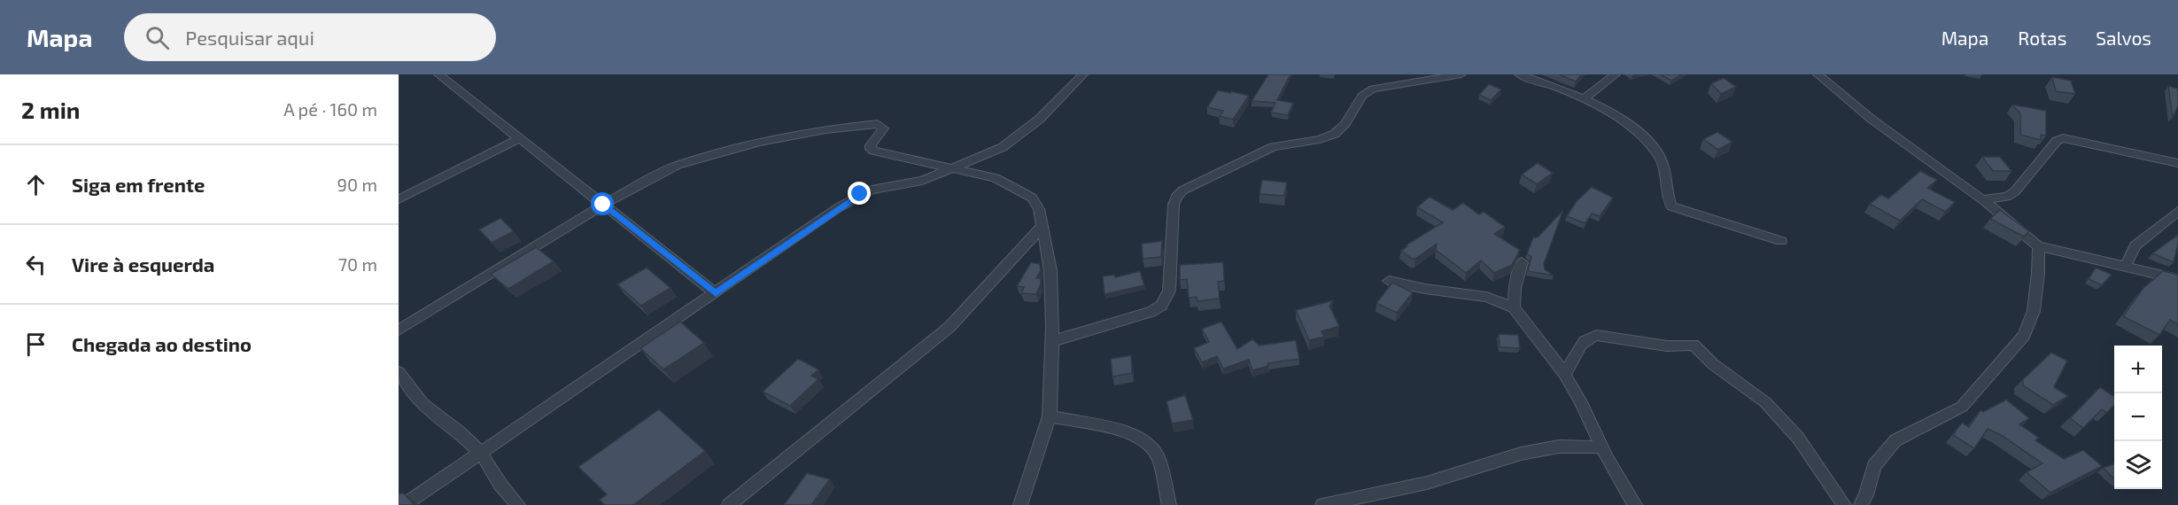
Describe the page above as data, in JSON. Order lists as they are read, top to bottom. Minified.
{"page":{"header":"Mapa","search":"Pesquisar aqui","nav":["Mapa","Rotas","Salvos"],"heading":["2 min","A pé · 160 m"],"list":[["Siga em frente","90 m"],["Vire à esquerda","70 m"],"Chegada ao destino"],"map_buttons":["+","−"]}}
